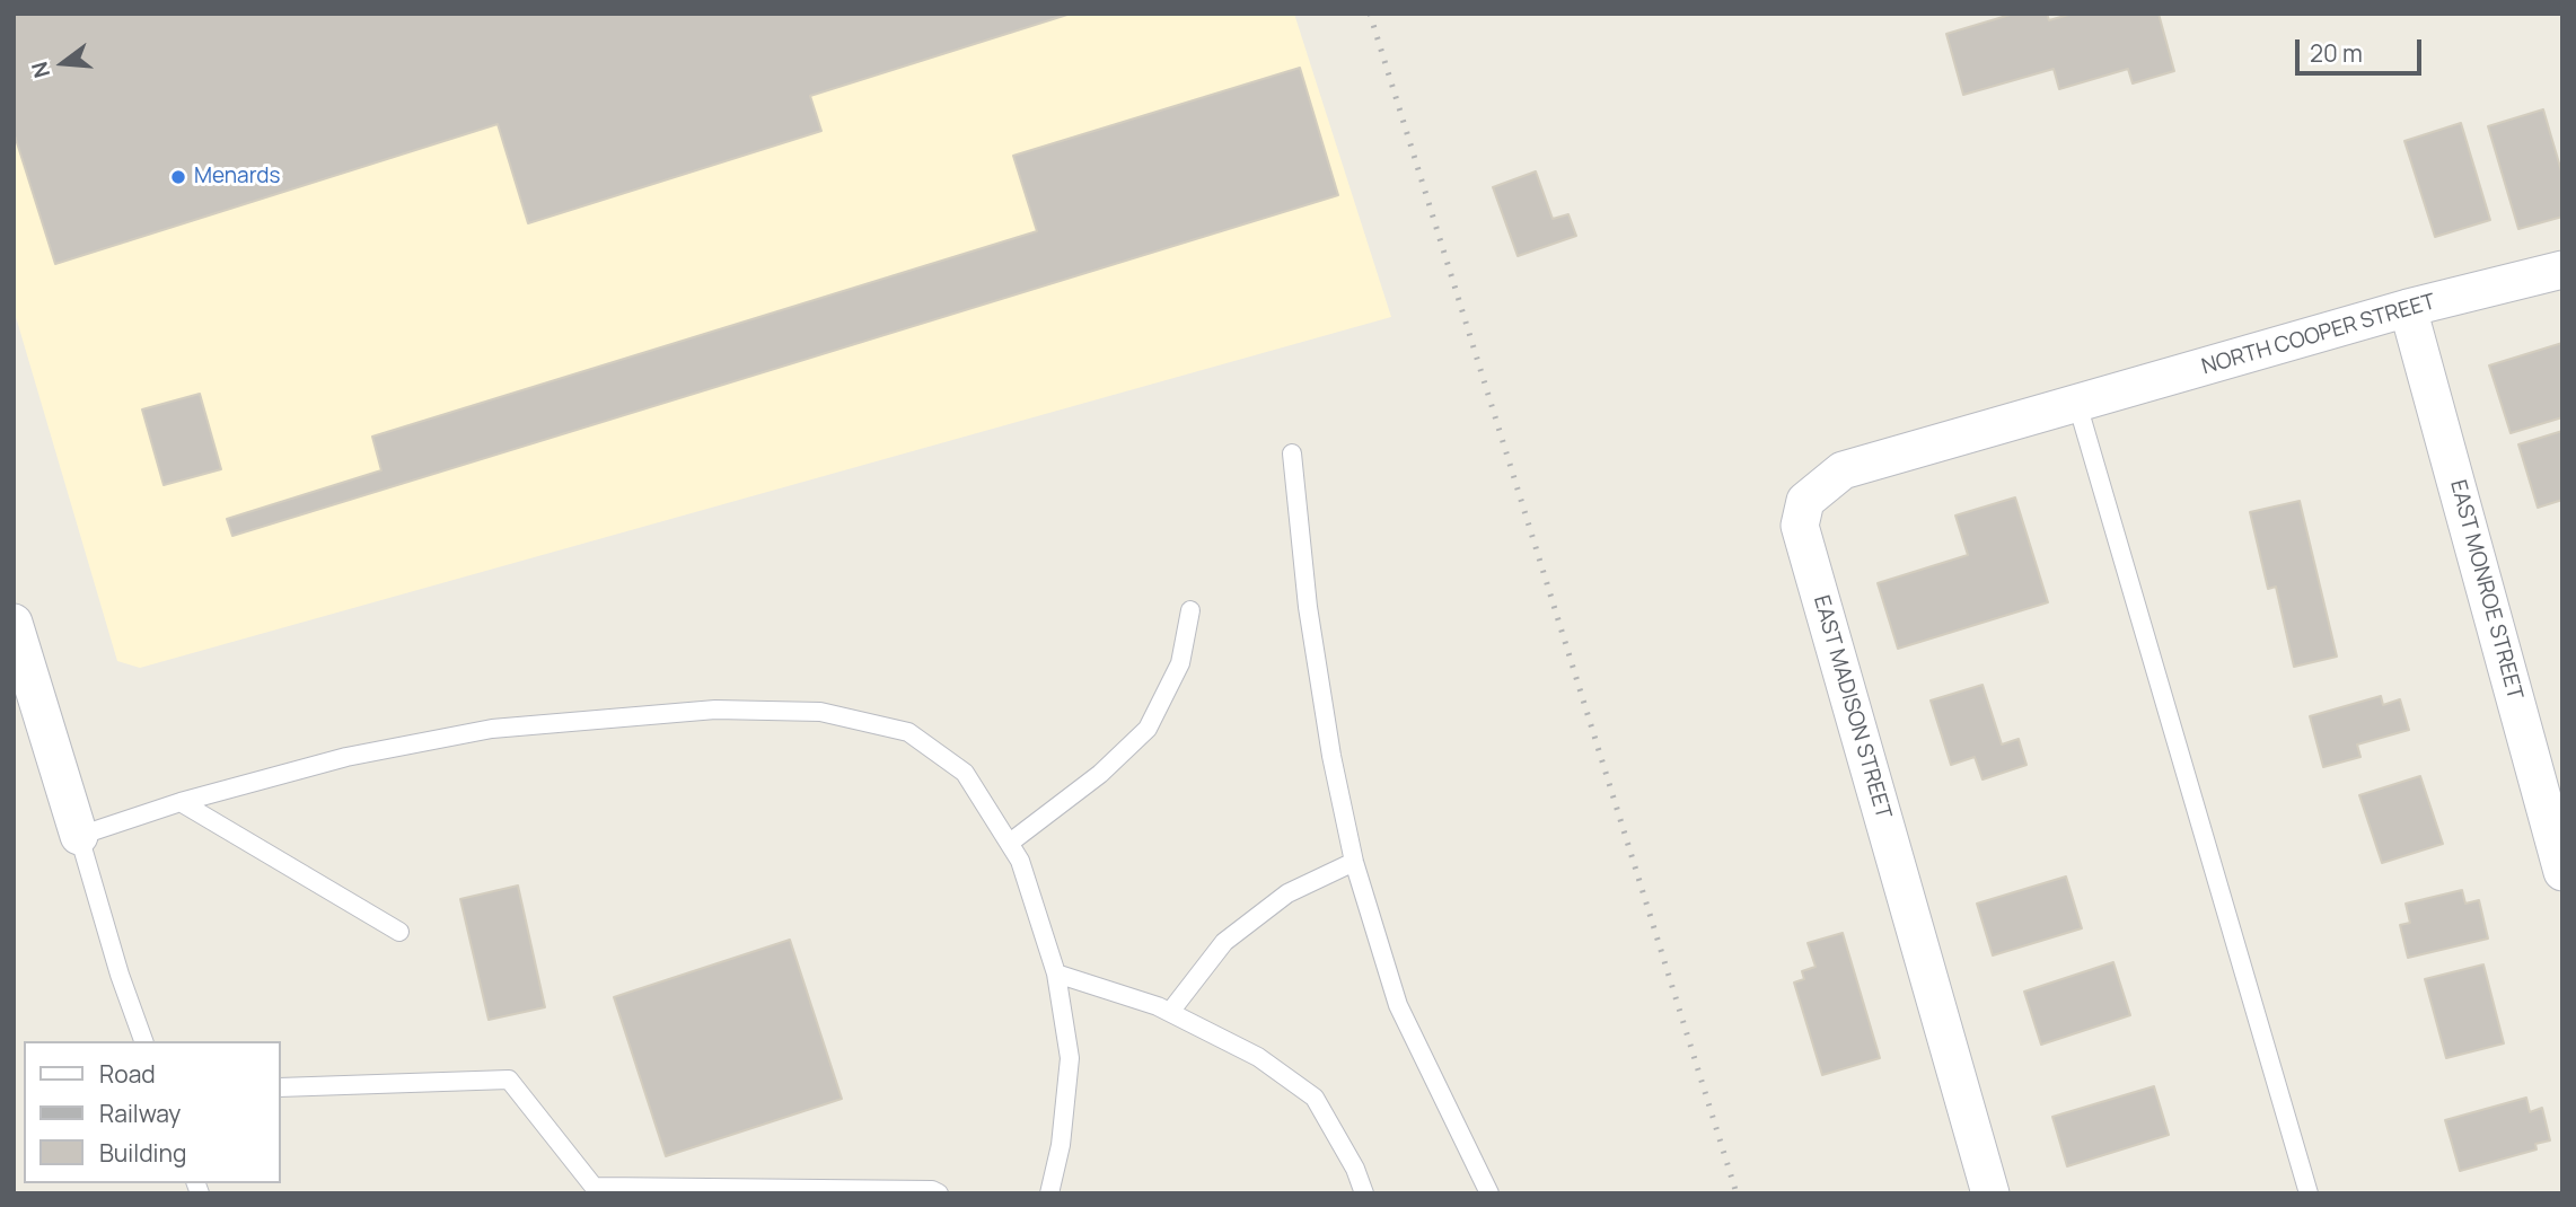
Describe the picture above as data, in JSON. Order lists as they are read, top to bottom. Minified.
{"streets":{"street":["NORTH COOPER STREET","EAST MONROE STREET","EAST MADISON STREET"]},"crossings":[["NORTH COOPER STREET","EAST MONROE STREET"],["NORTH COOPER STREET","EAST MADISON STREET"]],"places":["Menards"],"legend":["Road","Railway","Building"],"scale_bar":"20 m","north":"left"}
